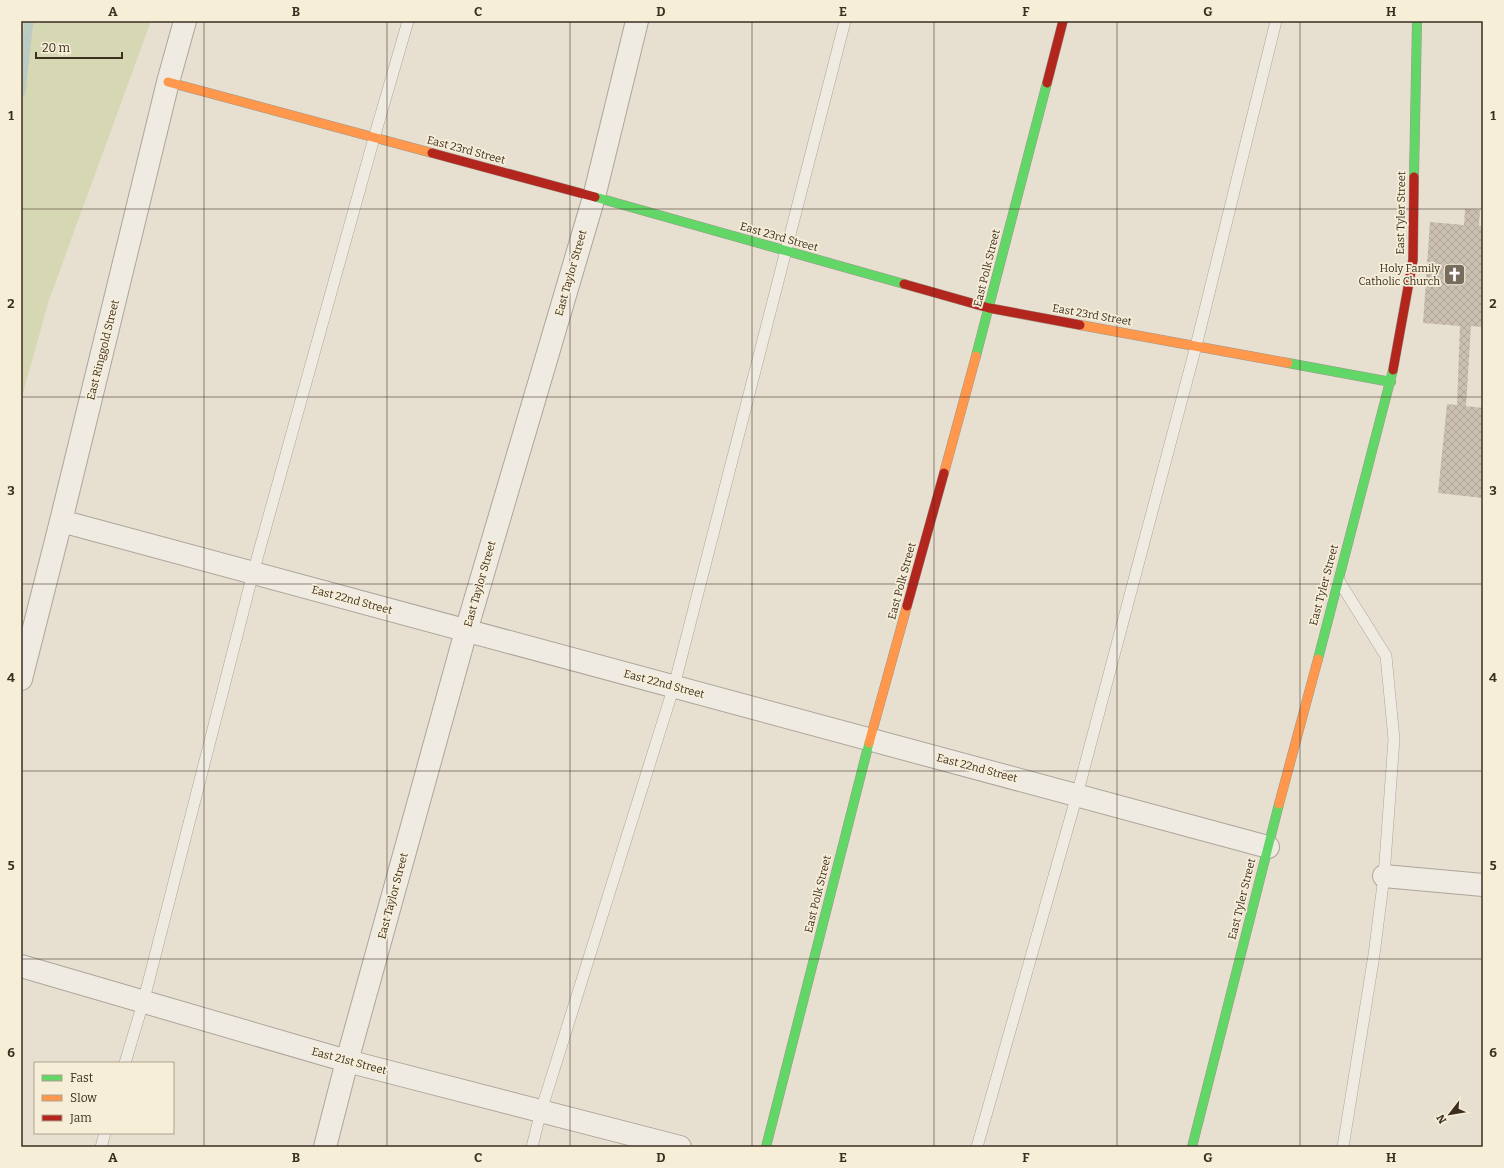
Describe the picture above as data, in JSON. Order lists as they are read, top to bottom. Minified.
{"streets":{"street":["East 23rd Street","East Tyler Street","East Polk Street","East Taylor Street","East Ringgold Street","East 22nd Street","East 21st Street"]},"crossings":[["East 23rd Street","East Tyler Street"],["East 23rd Street","East Polk Street"],["East 23rd Street","East Taylor Street"],["East 23rd Street","East Ringgold Street"],["East Tyler Street","East 22nd Street"],["East Polk Street","East 22nd Street"],["East Taylor Street","East 22nd Street"],["East Taylor Street","East 21st Street"],["East Ringgold Street","East 22nd Street"]],"places":{"church":["Holy Family Catholic Church"]},"legend":["Fast","Slow","Jam"],"scale_bar":"20 m","north":"bottom left","grid":{"columns":["A","B","C","D","E","F","G","H"],"rows":["1","2","3","4","5","6"]}}
